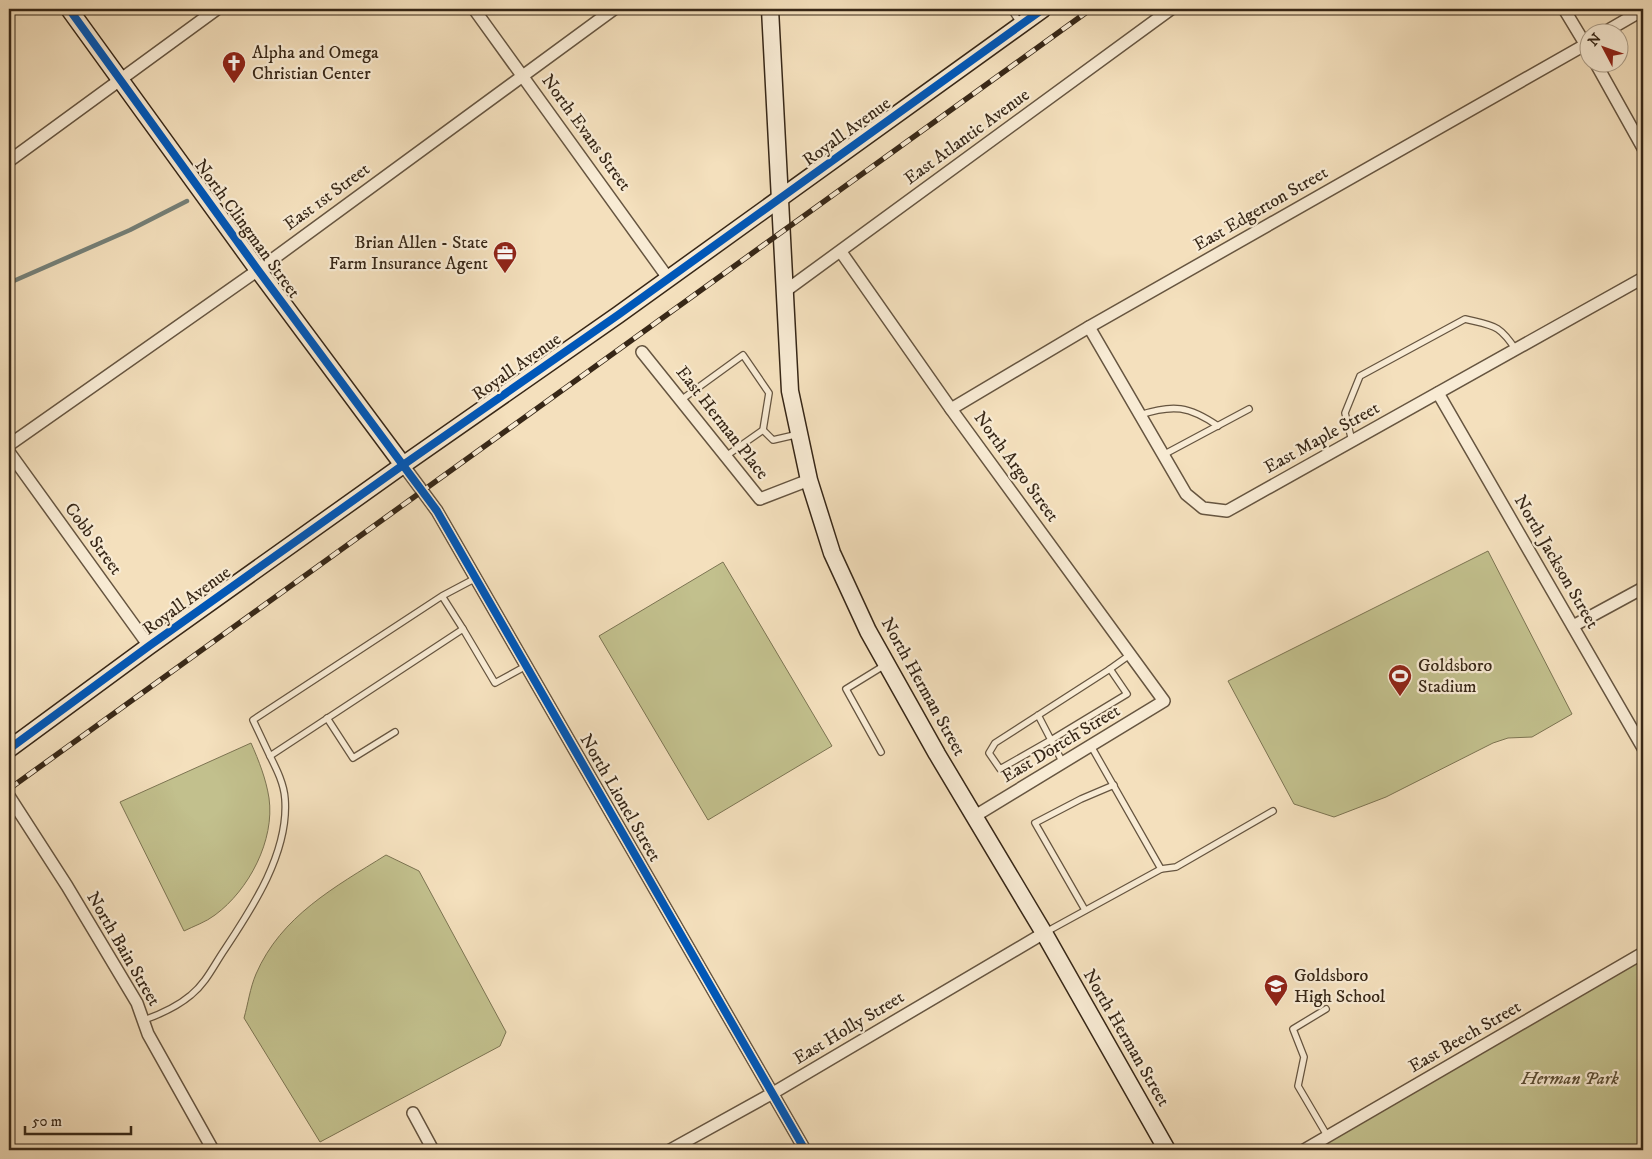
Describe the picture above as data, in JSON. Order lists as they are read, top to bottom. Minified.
{"streets":{"street":["Royall Avenue","North Evans Street","East Atlantic Avenue","East 1st Street","East Edgerton Street","North Clingman Street","East Herman Place","East Maple Street","North Argo Street","Cobb Street","North Jackson Street","North Herman Street","East Dortch Street","North Lionel Street","North Bain Street","East Holly Street","East Beech Street"]},"crossings":[["Royall Avenue","North Evans Street"],["Royall Avenue","North Clingman Street"],["Royall Avenue","Cobb Street"],["Royall Avenue","North Herman Street"],["Royall Avenue","North Lionel Street"],["North Evans Street","East 1st Street"],["East Atlantic Avenue","North Argo Street"],["East Atlantic Avenue","North Herman Street"],["East 1st Street","North Clingman Street"],["East Edgerton Street","East Maple Street"],["East Edgerton Street","North Argo Street"],["North Clingman Street","North Lionel Street"],["East Herman Place","North Herman Street"],["East Maple Street","North Jackson Street"],["North Argo Street","East Dortch Street"],["North Herman Street","East Dortch Street"],["North Herman Street","East Holly Street"],["North Lionel Street","East Holly Street"]],"parks":["Herman Park"],"places":{"church":["Alpha and Omega Christian Center"],"office":["Brian Allen - State Farm Insurance Agent"],"sports":["Goldsboro Stadium"],"school or university":["Goldsboro High School"]},"scale_bar":"50 m","north":"top left"}
